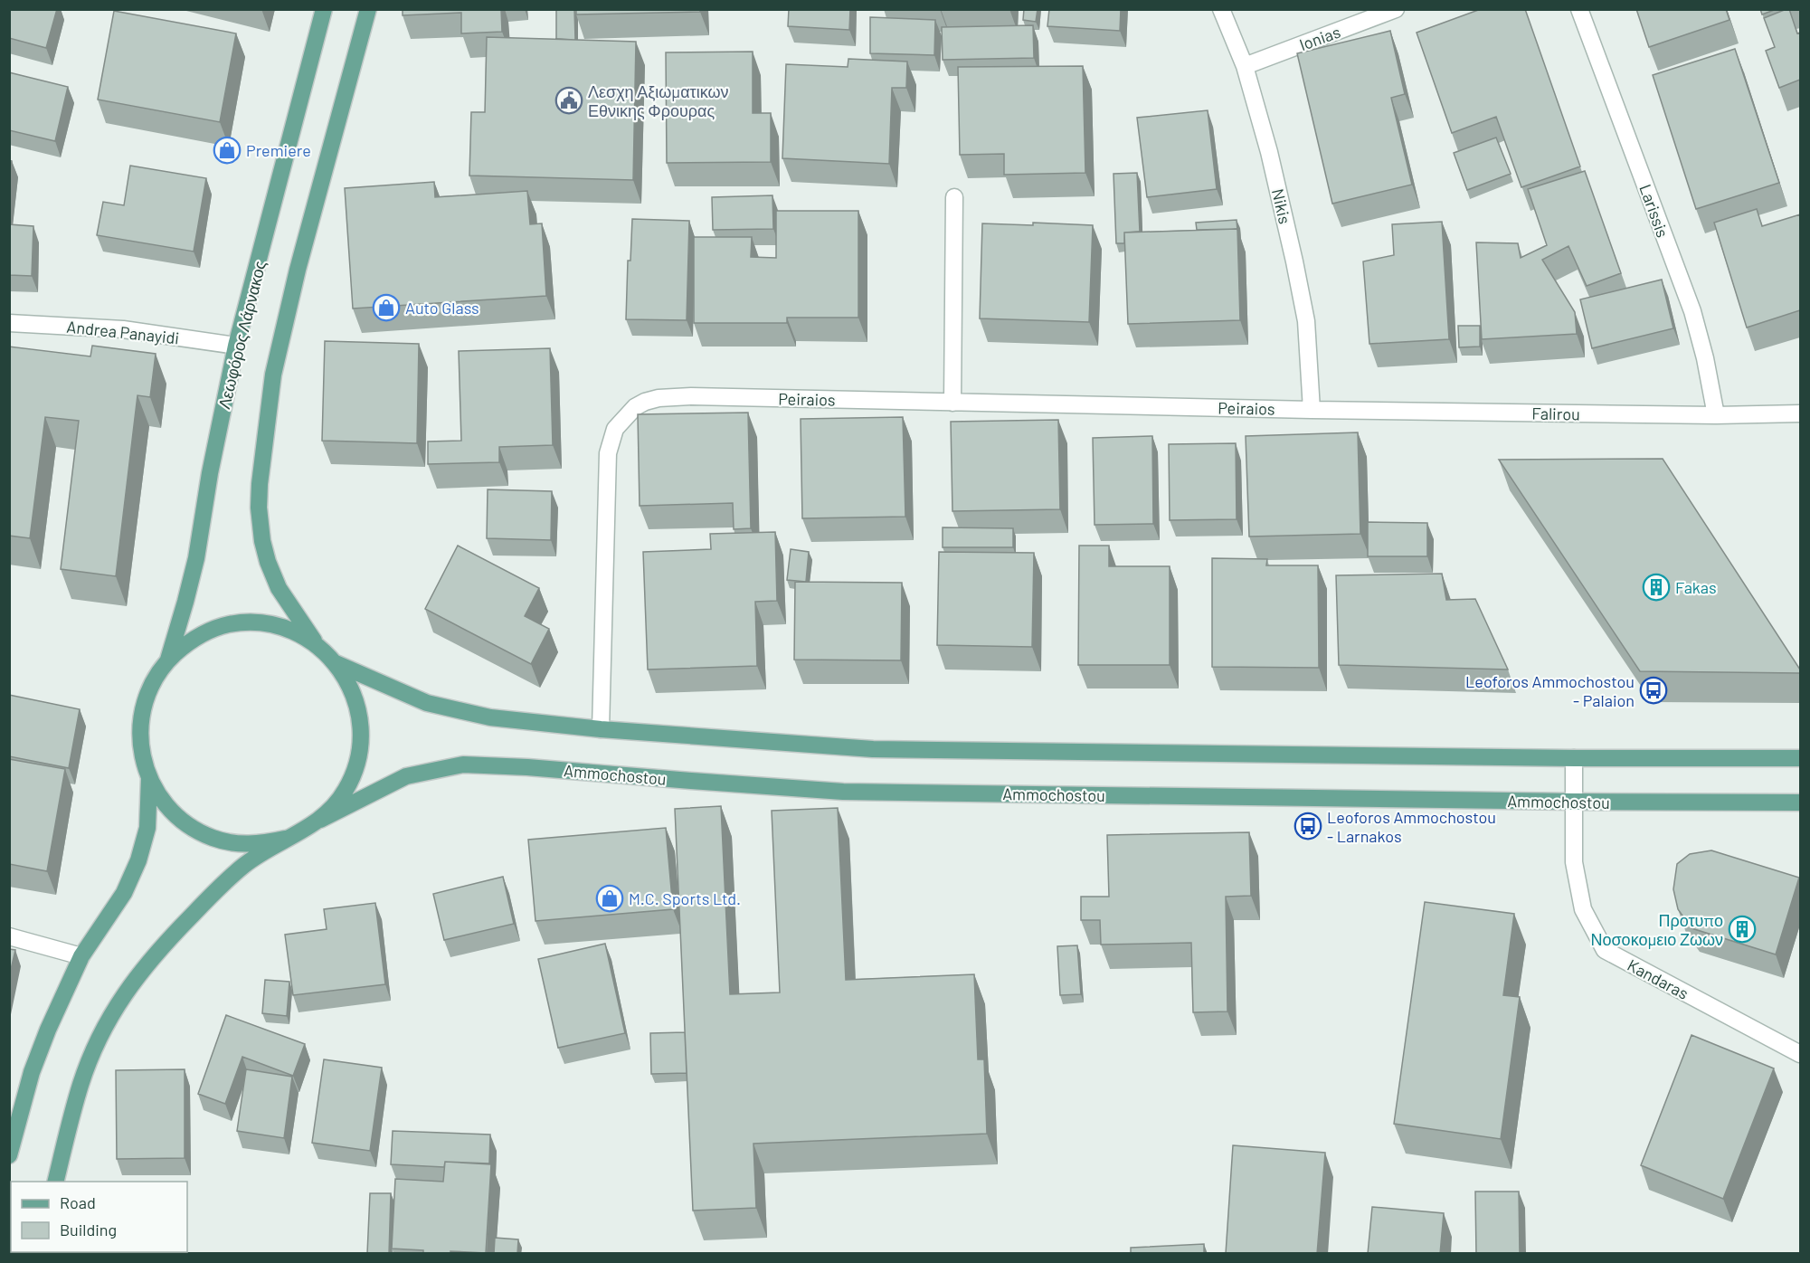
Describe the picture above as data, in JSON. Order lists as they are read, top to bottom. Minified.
{"streets":{"main road":["Λεωφόρος Λάρνακος","Ammochostou"],"street":["Ionias","Nikis","Larissis","Andrea Panayidi","Peiraios","Falirou","Kandaras"]},"crossings":[["Ionias","Nikis"],["Nikis","Peiraios"],["Nikis","Falirou"],["Larissis","Falirou"],["Andrea Panayidi","Λεωφόρος Λάρνακος"],["Λεωφόρος Λάρνακος","Ammochostou"],["Peiraios","Falirou"],["Ammochostou","Kandaras"]],"places":{"public building":["Λεσχη Αξιωματικων Εθνικης Φρουρας"],"shop":["Premiere","Auto Glass","M.C. Sports Ltd."],"building":["Fakas","Προτυπο Νοσοκομειο Ζωων"],"bus stop":["Leoforos Ammochostou - Palaion","Leoforos Ammochostou - Larnakos"]},"legend":["Road","Building"]}
